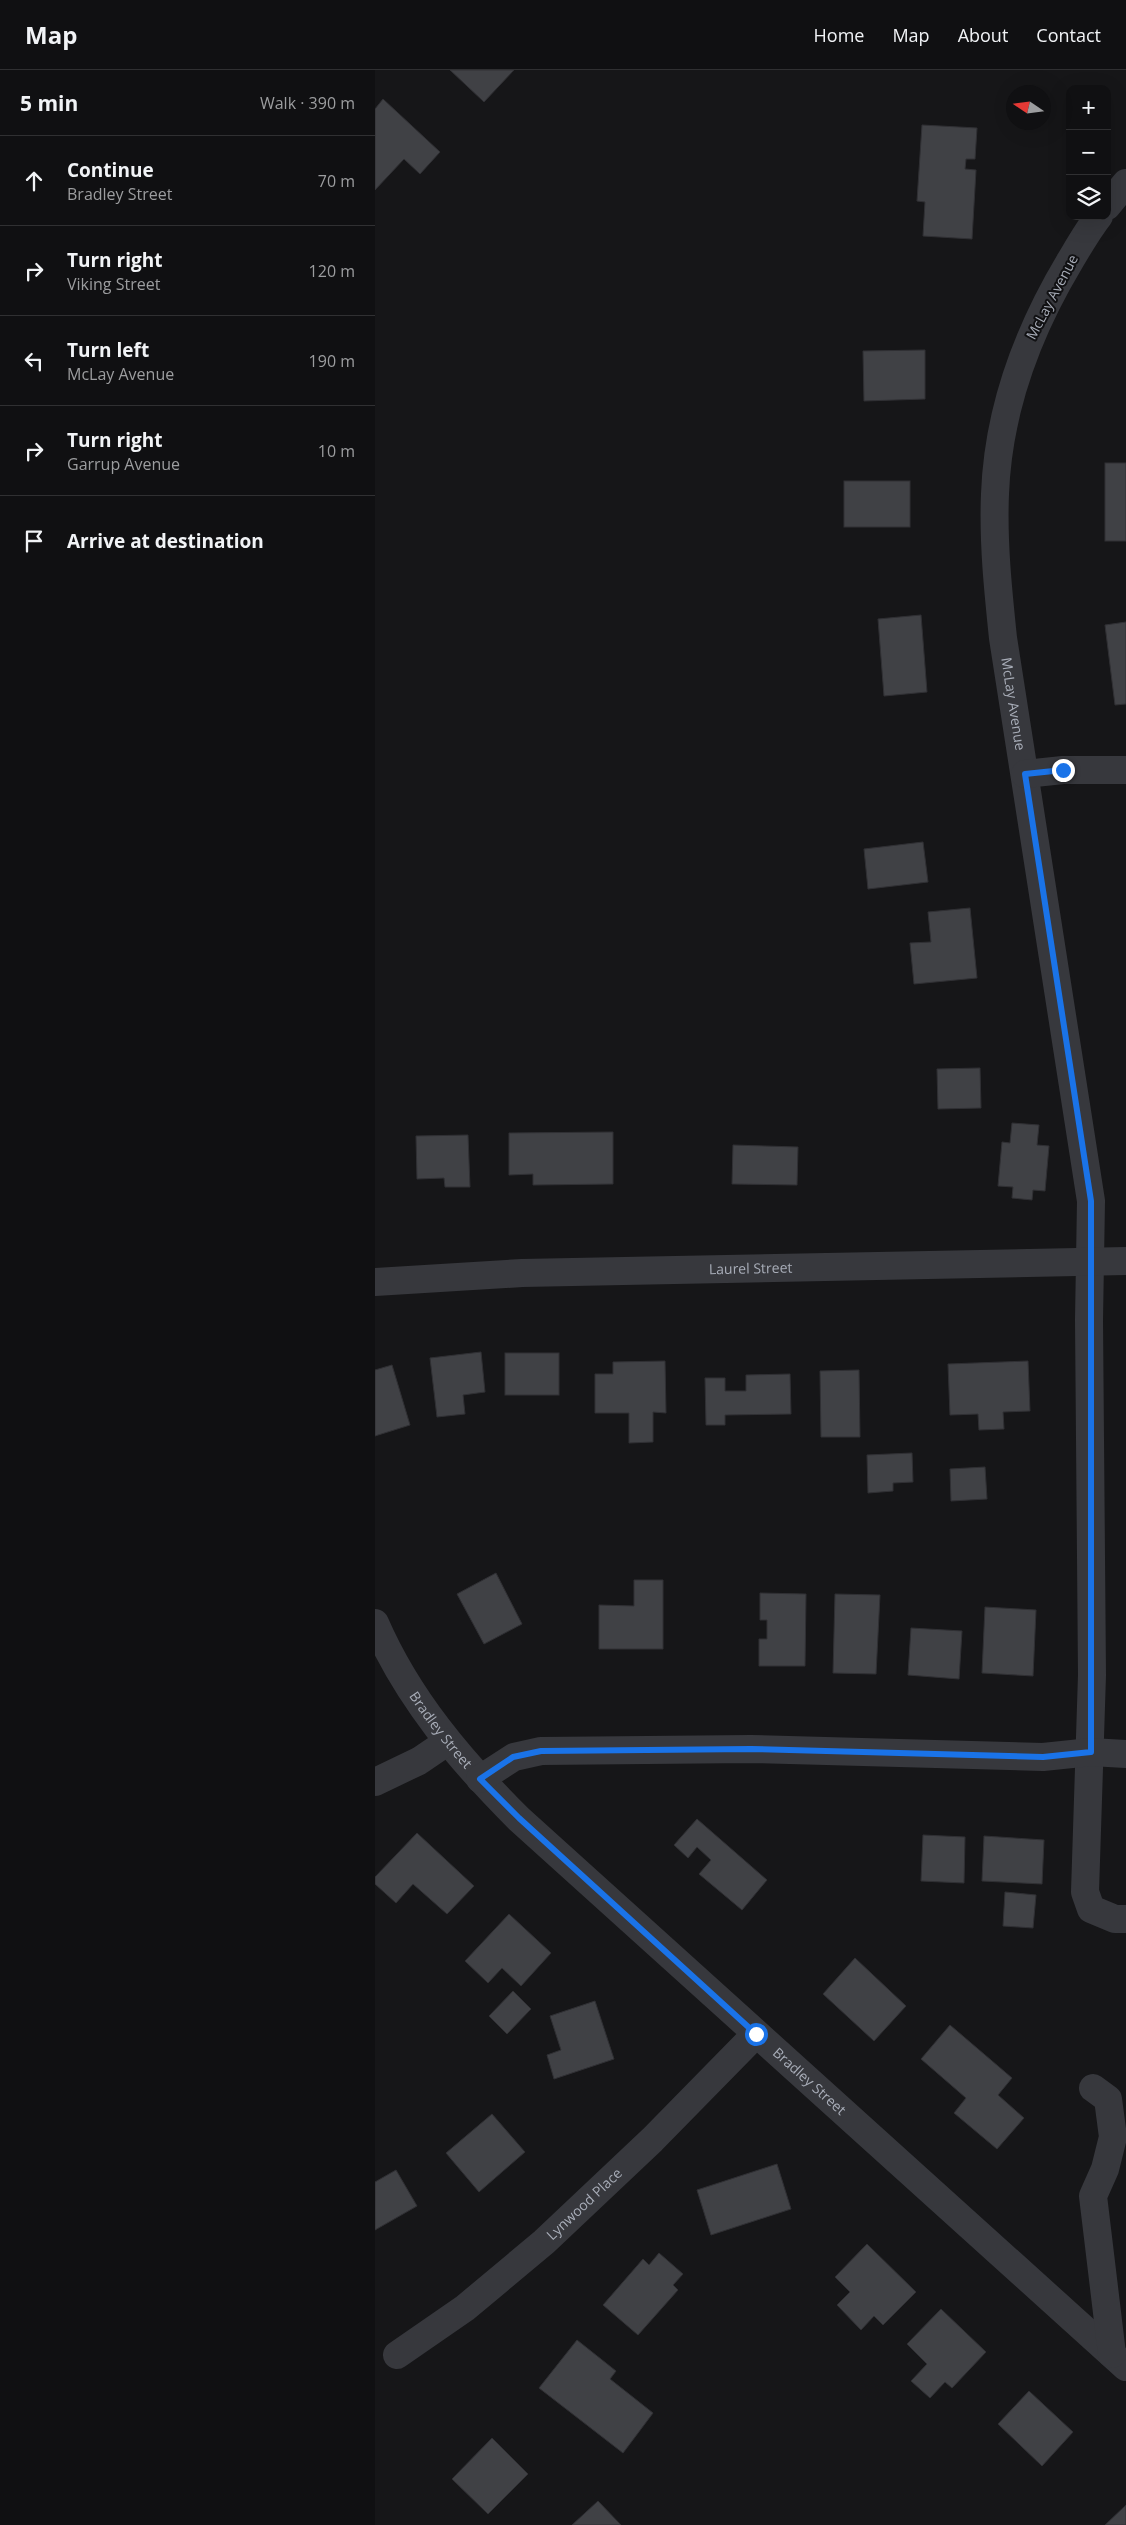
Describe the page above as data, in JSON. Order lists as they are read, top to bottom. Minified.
{"streets":{"street":["McLay Avenue","Laurel Street","Bradley Street","Lynwood Place"]},"crossings":[["McLay Avenue","Laurel Street"],["Bradley Street","Lynwood Place"]],"north":"left","page":{"header":"Map","nav":["Home","Map","About","Contact"],"heading":["5 min","Walk · 390 m"],"map_buttons":["+","−"],"list":[["Continue","Bradley Street","70 m"],["Turn right","Viking Street","120 m"],["Turn left","McLay Avenue","190 m"],["Turn right","Garrup Avenue","10 m"],"Arrive at destination"]}}
